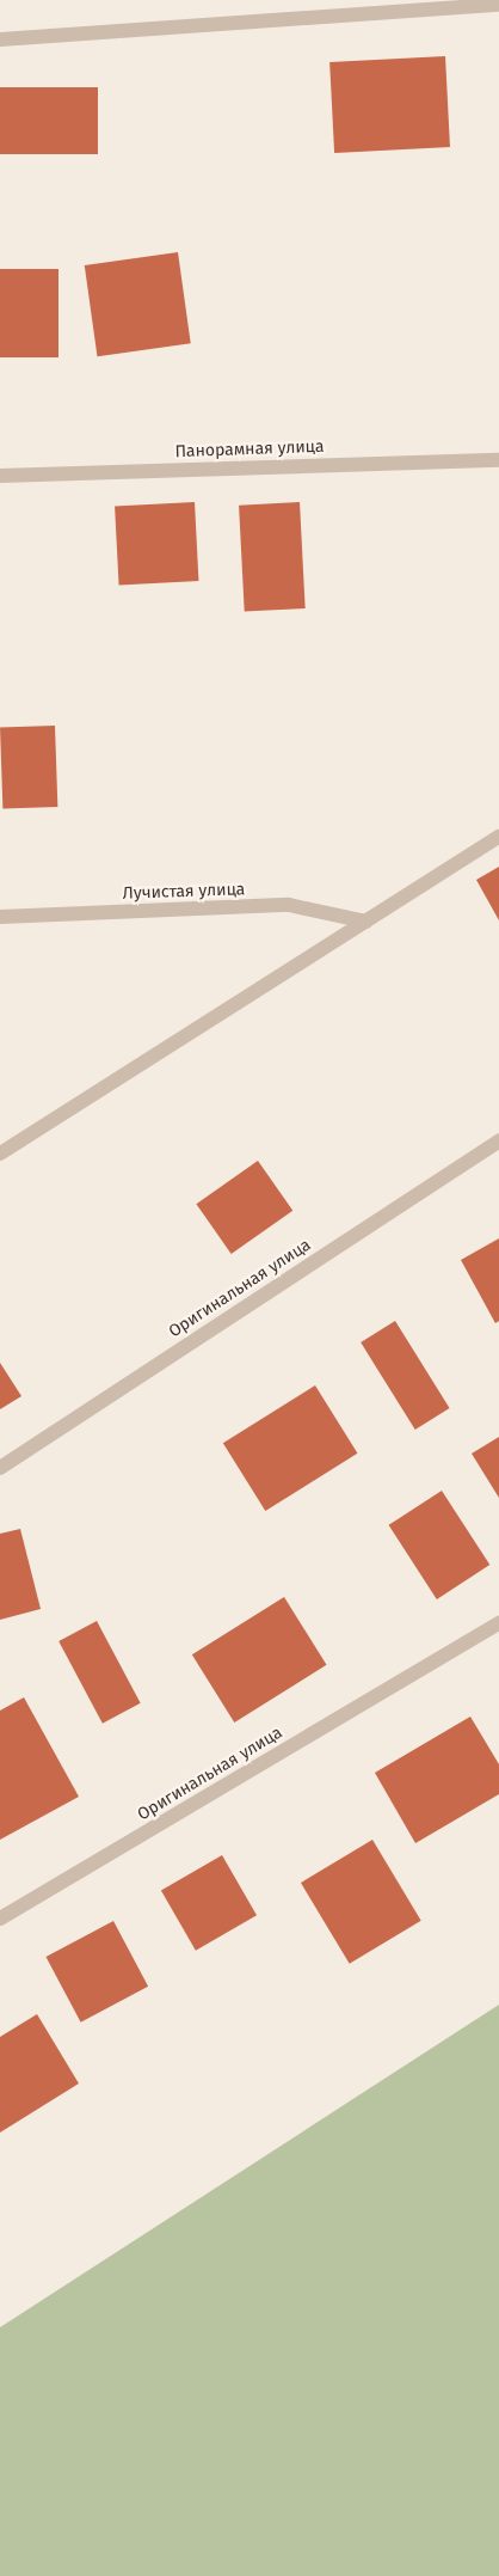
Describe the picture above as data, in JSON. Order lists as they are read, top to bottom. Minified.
{"streets":{"street":["Панорамная улица","Лучистая улица","Оригинальная улица"]}}
